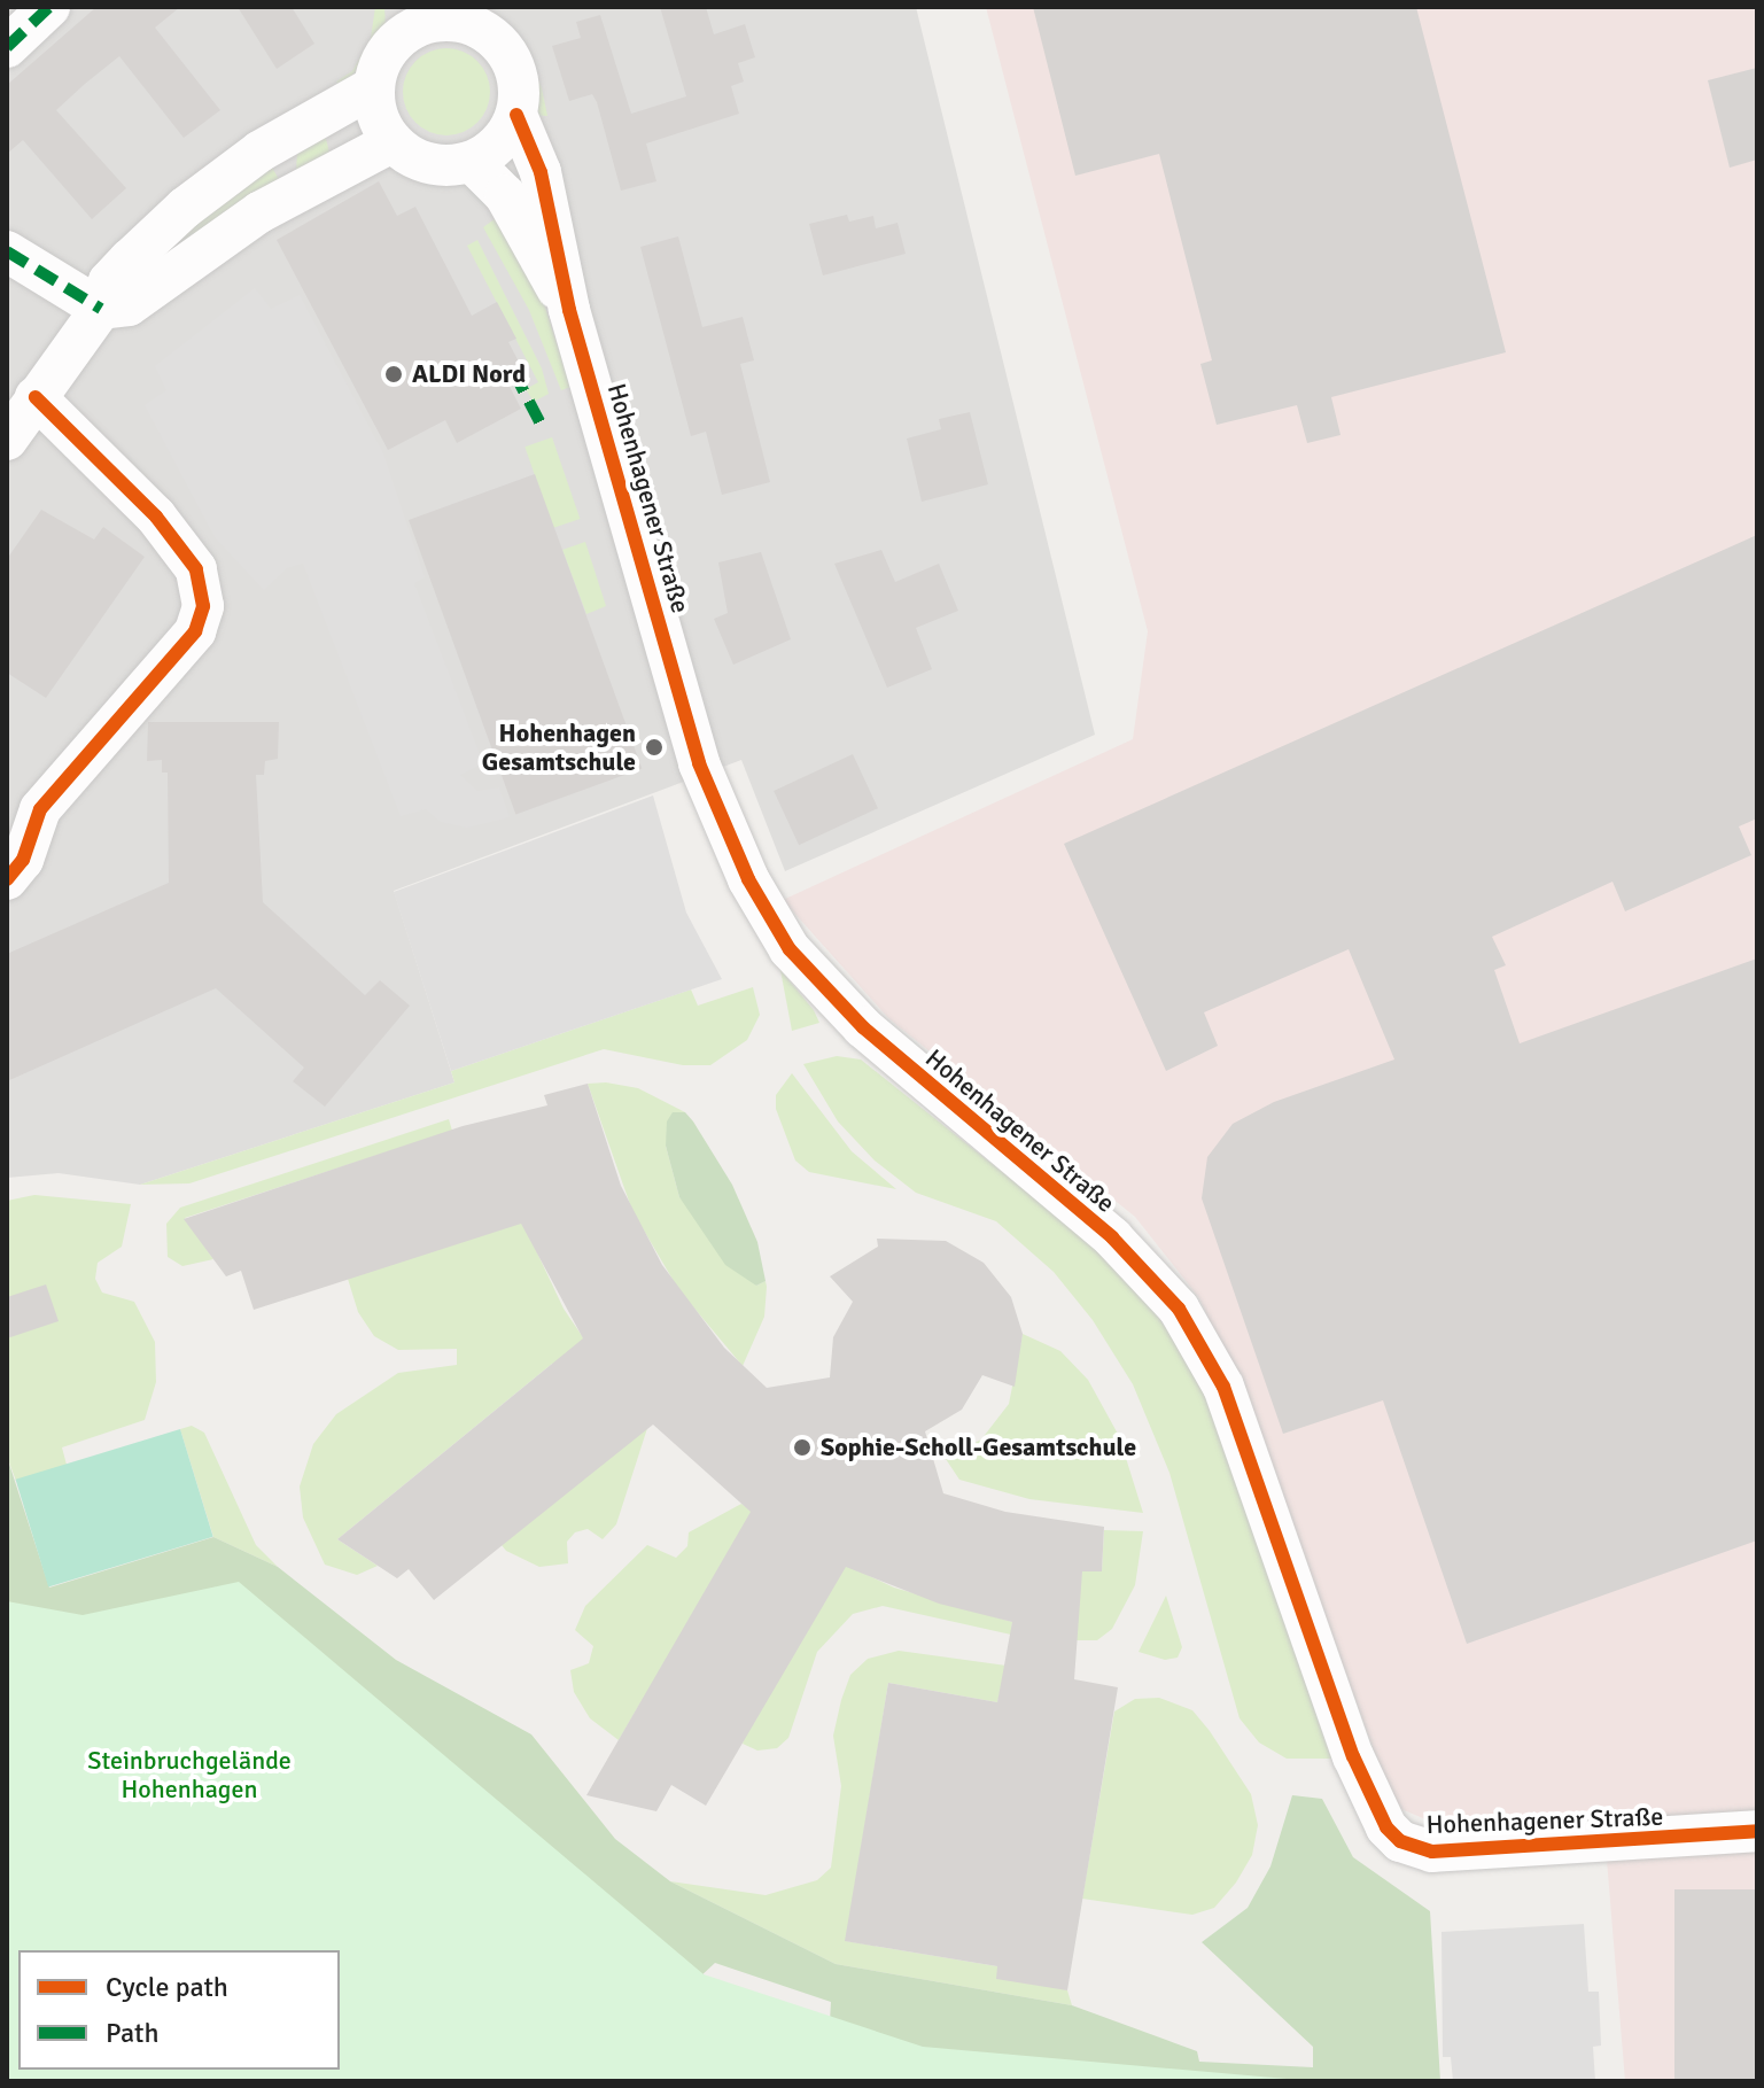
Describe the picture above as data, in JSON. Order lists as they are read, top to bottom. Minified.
{"streets":{"street":["Hohenhagener Straße"]},"parks":["Steinbruchgelände Hohenhagen"],"places":["ALDI Nord","Hohenhagen Gesamtschule","Sophie-Scholl-Gesamtschule"],"legend":["Cycle path","Path"]}
